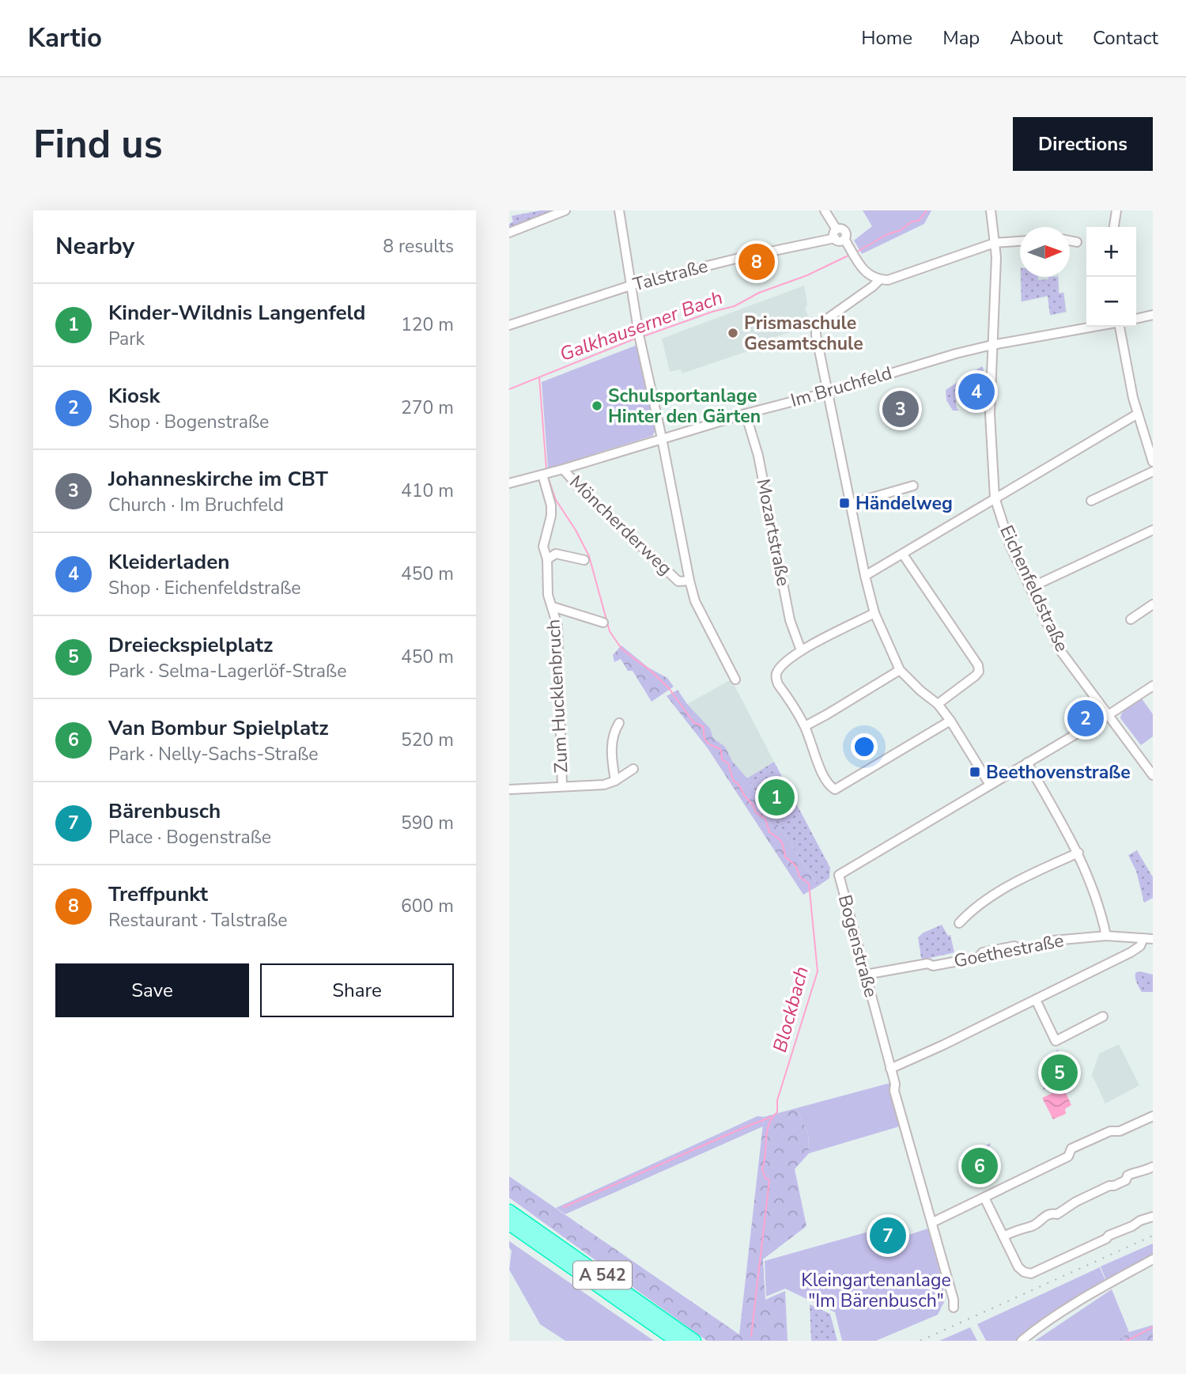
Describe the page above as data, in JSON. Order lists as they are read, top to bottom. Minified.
{"streets":{"highway":["A 542"],"street":["Talstraße","Im Bruchfeld","Möncherderweg","Mozartstraße","Eichenfeldstraße","Zum Hucklenbruch","Bogenstraße","Goethestraße"]},"crossings":[["Im Bruchfeld","Möncherderweg"],["Im Bruchfeld","Mozartstraße"],["Im Bruchfeld","Eichenfeldstraße"],["Möncherderweg","Zum Hucklenbruch"],["Eichenfeldstraße","Bogenstraße"],["Bogenstraße","Goethestraße"]],"water":["Galkhauserner Bach","Blockbach"],"parks":["Kleingartenanlage \"Im Bärenbusch\""],"places":{"other":["Prismaschule Gesamtschule","Schulsportanlage Hinter den Gärten"],"transit":["Händelweg","Beethovenstraße"]},"north":"right","page":{"header":"Kartio","nav":["Home","Map","About","Contact"],"buttons":["Directions",["Save","Share"]],"title":"Find us","heading":["Nearby","8 results"],"map_buttons":["+","−"],"pins":["8","4","3","2","1","5","6","7"],"list":[{"mark":"1","name":"Kinder-Wildnis Langenfeld","note":"Park","value":"120 m"},{"mark":"2","name":"Kiosk","note":"Shop · Bogenstraße","value":"270 m"},{"mark":"3","name":"Johanneskirche im CBT","note":"Church · Im Bruchfeld","value":"410 m"},{"mark":"4","name":"Kleiderladen","note":"Shop · Eichenfeldstraße","value":"450 m"},{"mark":"5","name":"Dreieckspielplatz","note":"Park · Selma-Lagerlöf-Straße","value":"450 m"},{"mark":"6","name":"Van Bombur Spielplatz","note":"Park · Nelly-Sachs-Straße","value":"520 m"},{"mark":"7","name":"Bärenbusch","note":"Place · Bogenstraße","value":"590 m"},{"mark":"8","name":"Treffpunkt","note":"Restaurant · Talstraße","value":"600 m"}]}}
